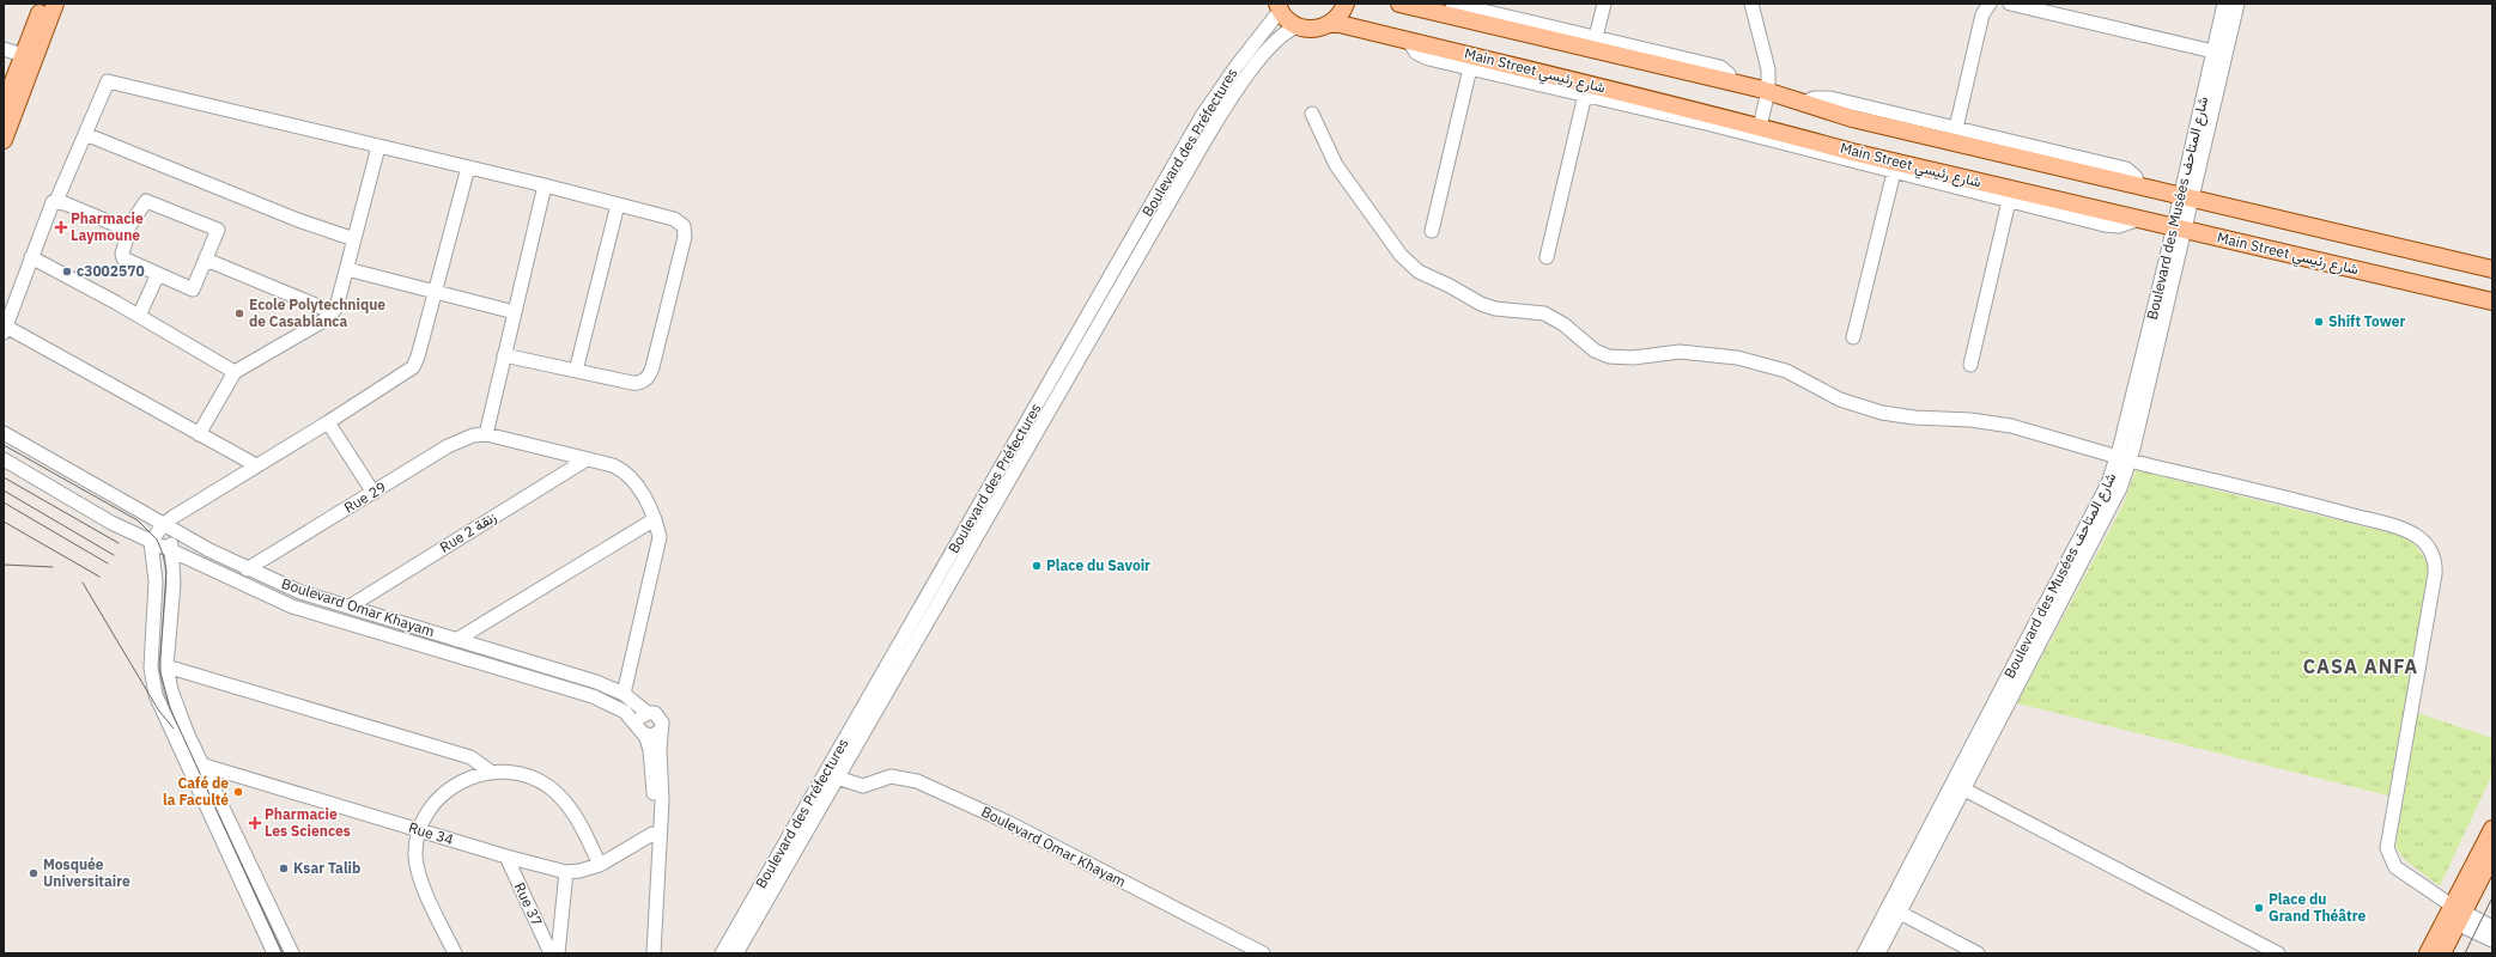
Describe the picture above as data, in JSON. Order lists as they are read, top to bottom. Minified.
{"streets":{"main road":["Main Street شارع رئيسي"],"street":["Boulevard des Préfectures","Boulevard des Musées شارع المتاحف","Rue 29","Rue 2 زنقة","Boulevard Omar Khayam","Rue 34","Rue 37"]},"crossings":[["Main Street شارع رئيسي","Boulevard des Préfectures"],["Main Street شارع رئيسي","Boulevard des Musées شارع المتاحف"],["Boulevard des Préfectures","Boulevard Omar Khayam"],["Rue 29","Boulevard Omar Khayam"],["Rue 2 زنقة","Boulevard Omar Khayam"],["Rue 34","Rue 37"]],"districts":["CASA ANFA"],"places":{"health":["Pharmacie Laymoune","Pharmacie Les Sciences"],"other":["c3002570","Ecole Polytechnique de Casablanca","Shift Tower","Place du Savoir","Café de la Faculté","Ksar Talib","Mosquée Universitaire","Place du Grand Théâtre"]}}
